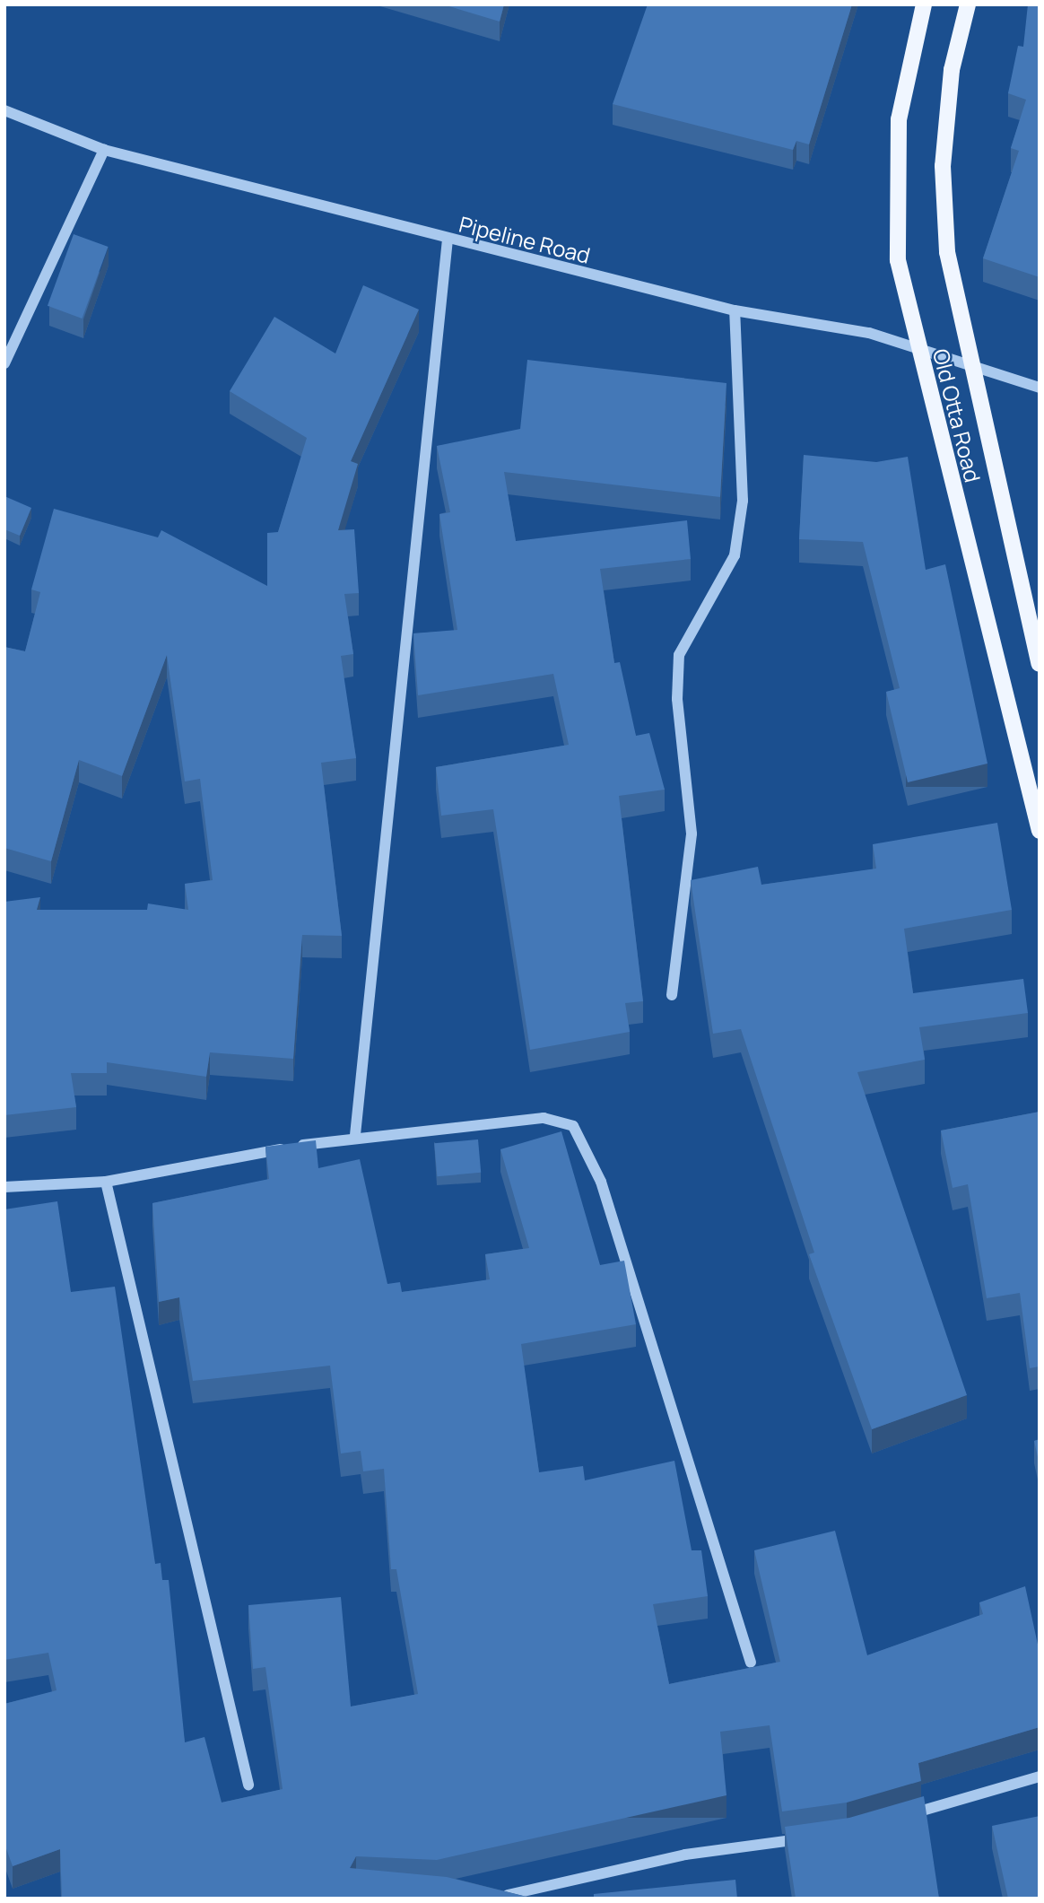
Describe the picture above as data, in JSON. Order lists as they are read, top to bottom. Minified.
{"streets":{"main road":["Old Otta Road"],"street":["Pipeline Road"]},"crossings":[["Pipeline Road","Old Otta Road"]]}
